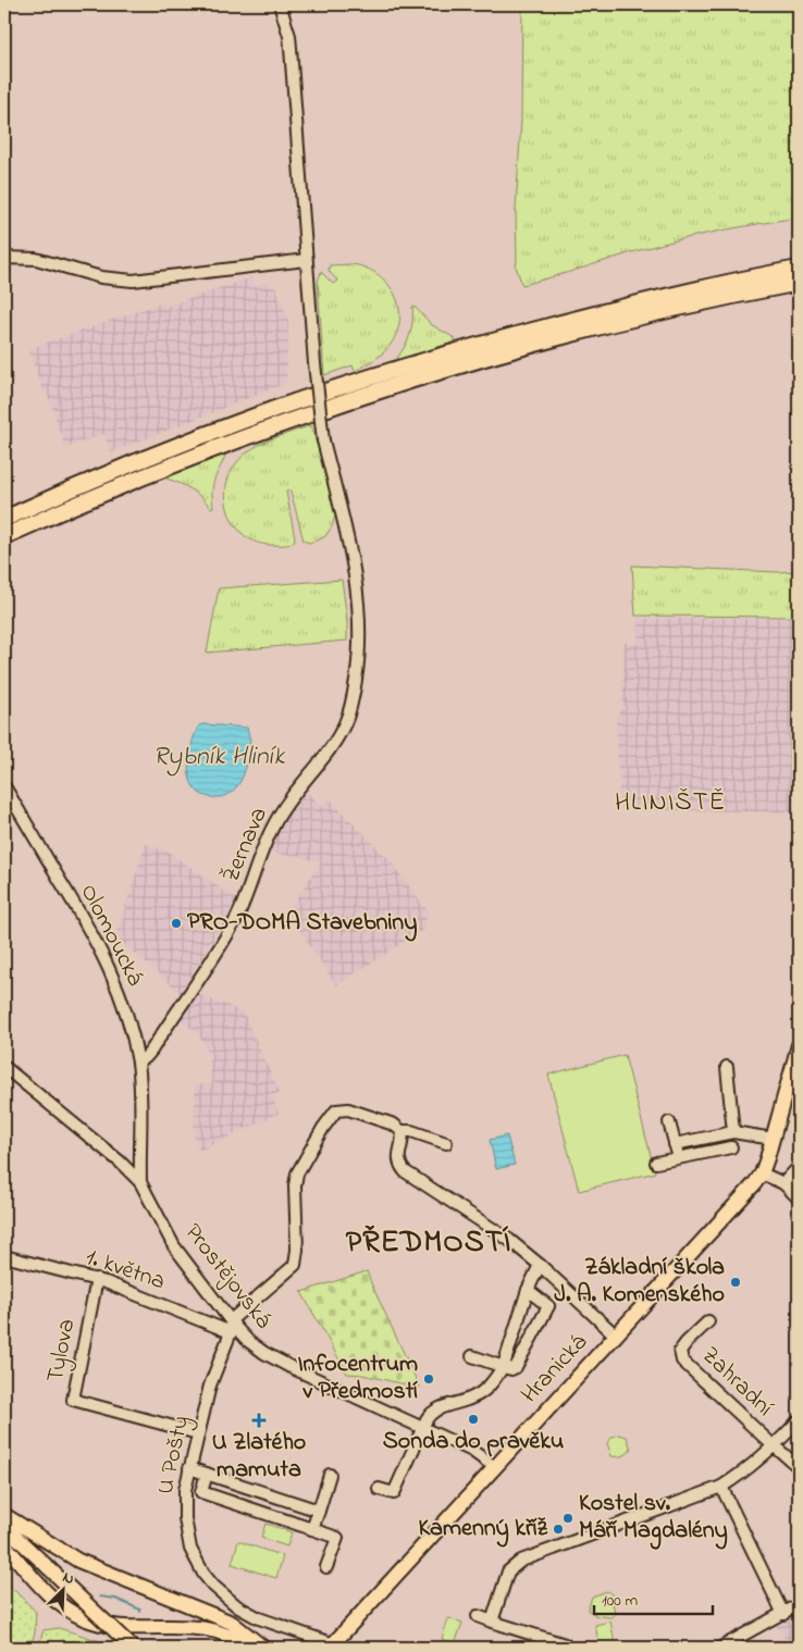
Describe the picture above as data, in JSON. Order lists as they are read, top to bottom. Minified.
{"streets":{"main road":["Hranická"],"street":["Žernava","Olomoucká","1. května","Prostějovská","Tylova","Zahradní","U Pošty"]},"crossings":[["Žernava","Olomoucká"],["Olomoucká","Prostějovská"],["1. května","Prostějovská"],["1. května","Tylova"],["1. května","U Pošty"],["Prostějovská","Hranická"],["Prostějovská","U Pošty"],["Tylova","U Pošty"],["Hranická","U Pošty"]],"districts":["HLINIŠTĚ","PŘEDMOSTÍ"],"water":["Rybník Hliník"],"places":{"other":["PRO-DOMA Stavebniny","Základní škola J. A. Komenského","Infocentrum v Předmostí","Sonda do pravěku","Kostel sv. Máří Magdalény","Kamenný kříž"],"health":["U Zlatého mamuta"]},"scale_bar":"100 m","north":"top right"}
